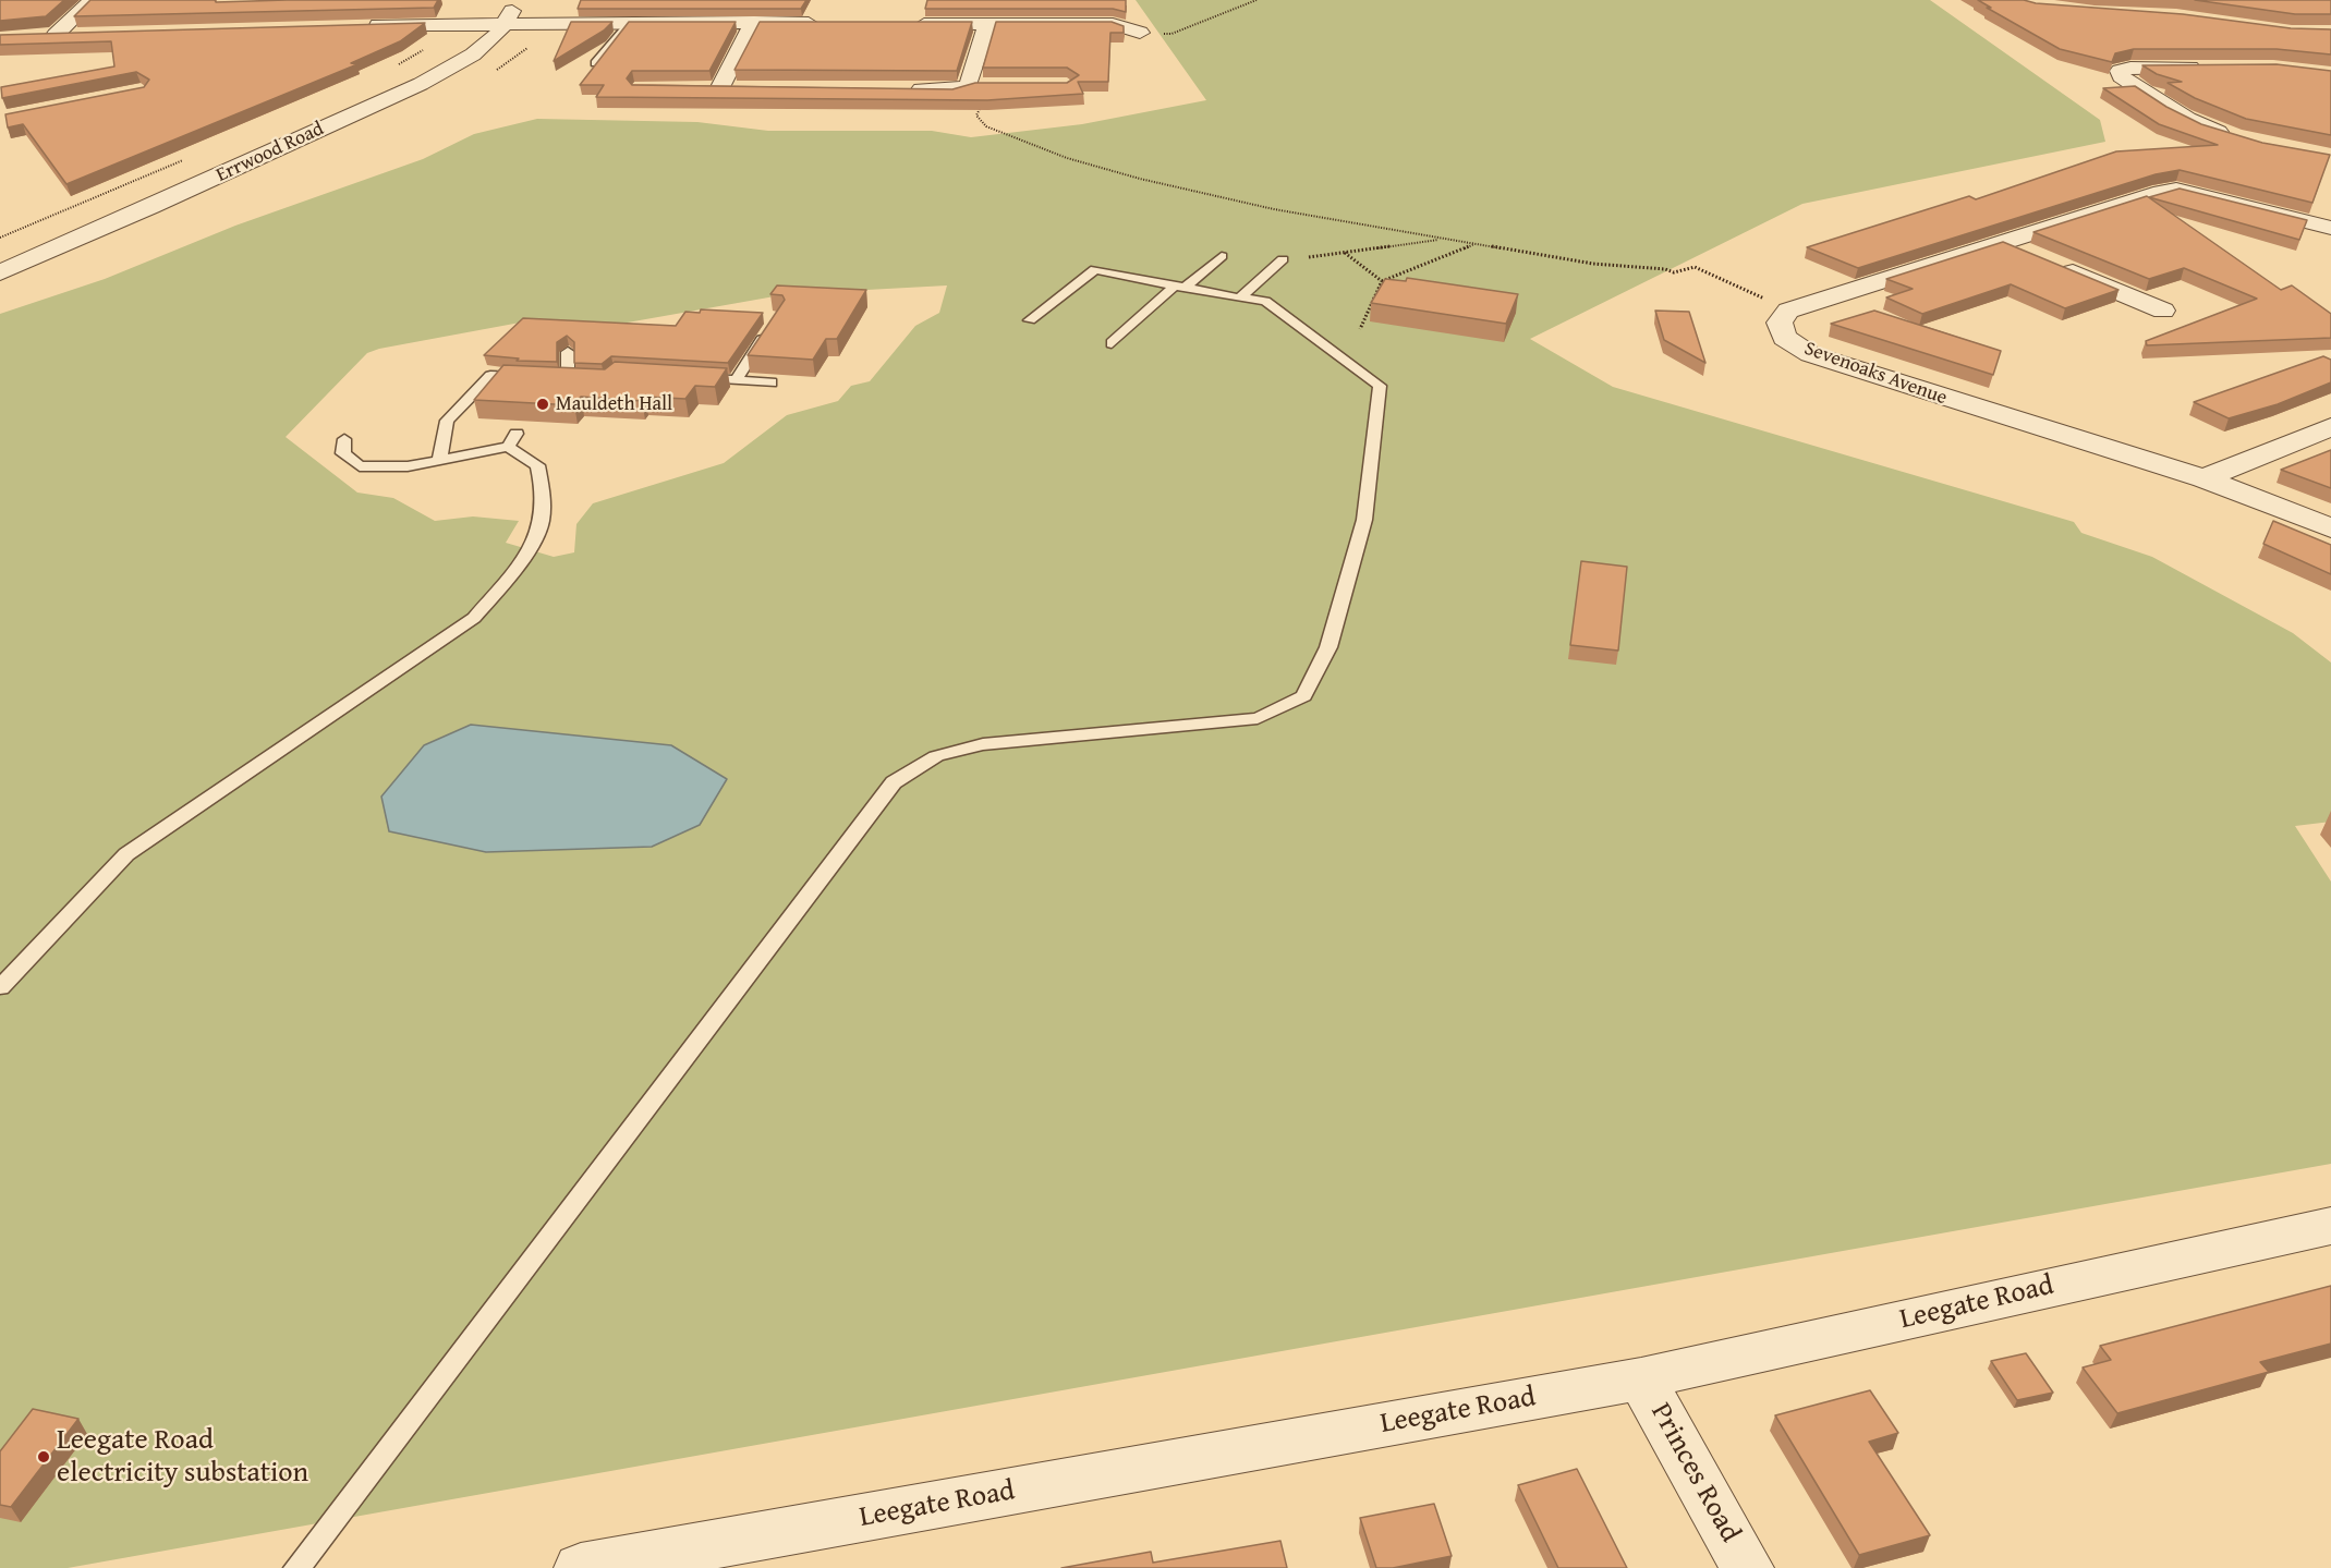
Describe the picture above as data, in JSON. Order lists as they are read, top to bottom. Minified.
{"streets":{"street":["Errwood Road","Sevenoaks Avenue","Leegate Road","Princes Road"]},"crossings":[["Leegate Road","Princes Road"]],"places":["Mauldeth Hall","Leegate Road electricity substation"]}
